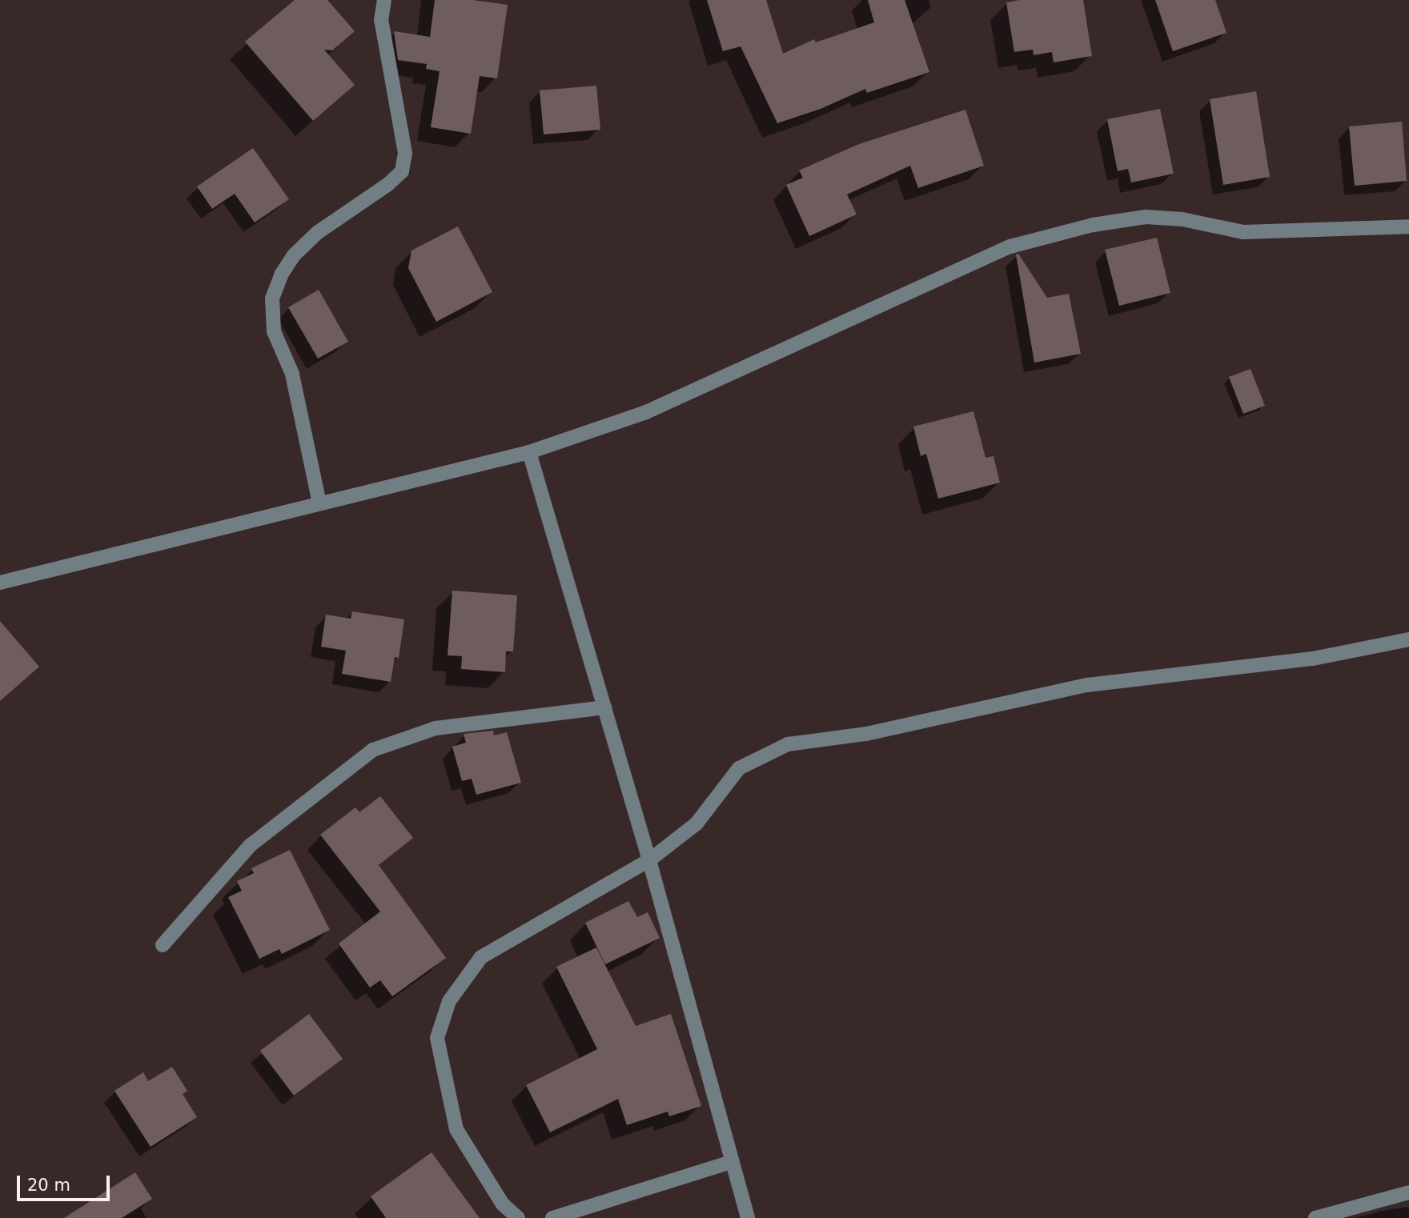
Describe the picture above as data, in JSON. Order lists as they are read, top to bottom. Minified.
{"scale_bar":"20 m"}
